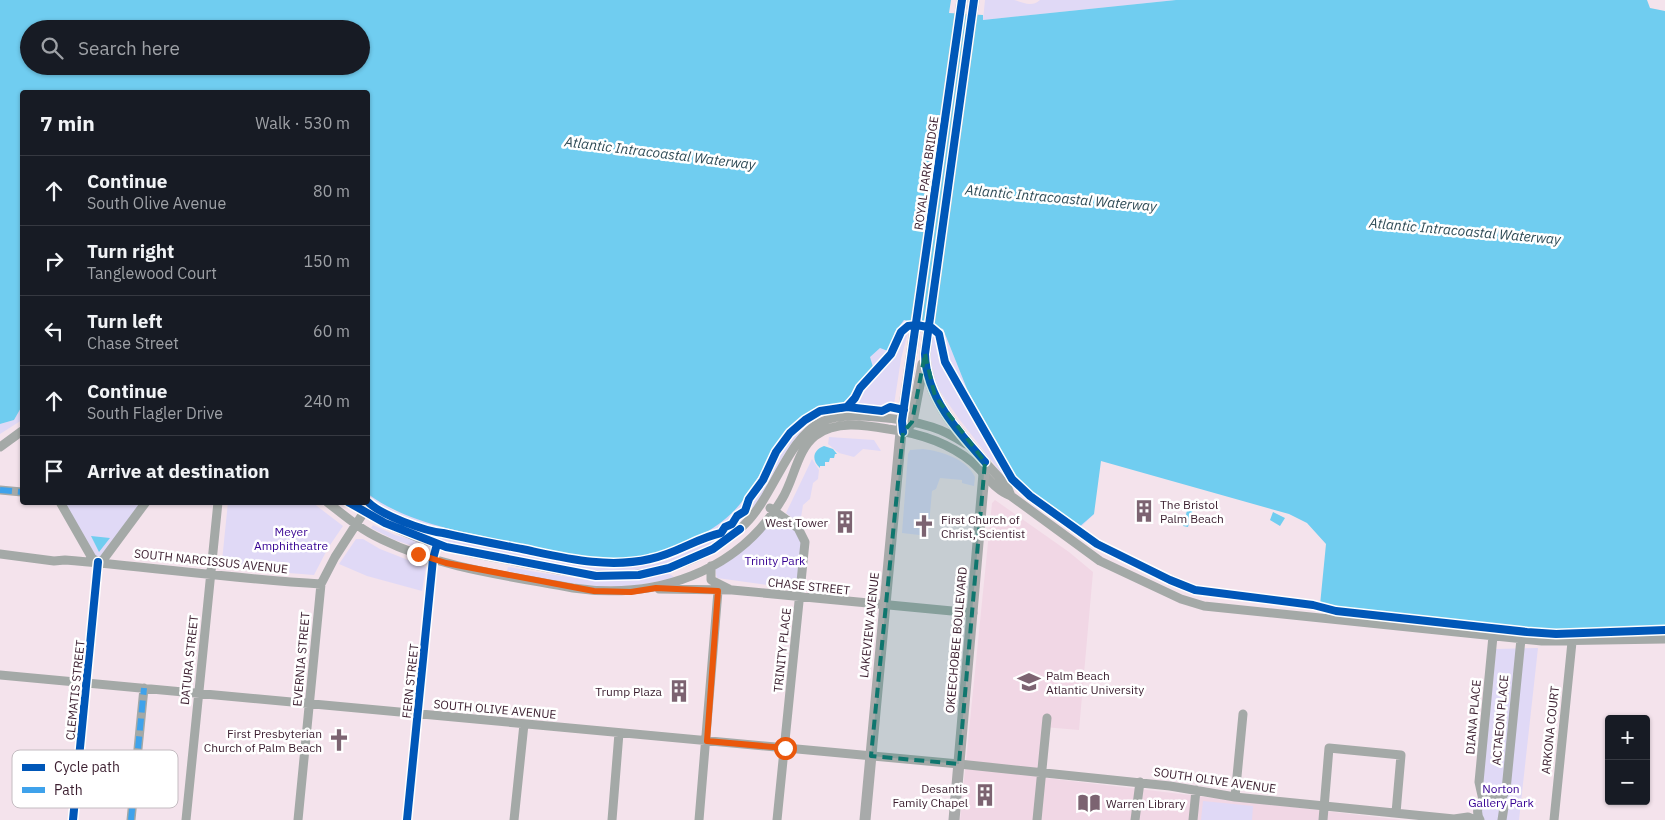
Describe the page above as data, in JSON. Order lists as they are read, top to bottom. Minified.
{"streets":{"main road":["ROYAL PARK BRIDGE","LAKEVIEW AVENUE","OKEECHOBEE BOULEVARD"],"street":["SOUTH NARCISSUS AVENUE","CHASE STREET","TRINITY PLACE","EVERNIA STREET","DATURA STREET","FERN STREET","CLEMATIS STREET","SOUTH OLIVE AVENUE","DIANA PLACE","ACTAEON PLACE","ARKONA COURT"]},"crossings":[["ROYAL PARK BRIDGE","LAKEVIEW AVENUE"],["SOUTH NARCISSUS AVENUE","EVERNIA STREET"],["SOUTH NARCISSUS AVENUE","DATURA STREET"],["SOUTH NARCISSUS AVENUE","CLEMATIS STREET"],["CHASE STREET","LAKEVIEW AVENUE"],["CHASE STREET","OKEECHOBEE BOULEVARD"],["CHASE STREET","TRINITY PLACE"],["LAKEVIEW AVENUE","SOUTH OLIVE AVENUE"],["OKEECHOBEE BOULEVARD","SOUTH OLIVE AVENUE"],["TRINITY PLACE","SOUTH OLIVE AVENUE"],["EVERNIA STREET","SOUTH OLIVE AVENUE"],["DATURA STREET","SOUTH OLIVE AVENUE"],["FERN STREET","SOUTH OLIVE AVENUE"],["CLEMATIS STREET","SOUTH OLIVE AVENUE"],["SOUTH OLIVE AVENUE","DIANA PLACE"]],"water":["Atlantic Intracoastal Waterway"],"parks":["Meyer Amphitheatre","Trinity Park","Norton Gallery Park"],"places":{"building":["The Bristol Palm Beach","West Tower","Trump Plaza","Desantis Family Chapel"],"church":["First Church of Christ, Scientist","First Presbyterian Church of Palm Beach"],"school or university":["Palm Beach Atlantic University"],"library":["Warren Library"]},"legend":["Cycle path","Path"],"page":{"search":"Search here","heading":["7 min","Walk · 530 m"],"list":[["Continue","South Olive Avenue","80 m"],["Turn right","Tanglewood Court","150 m"],["Turn left","Chase Street","60 m"],["Continue","South Flagler Drive","240 m"],"Arrive at destination"],"map_buttons":["+","−"]}}
